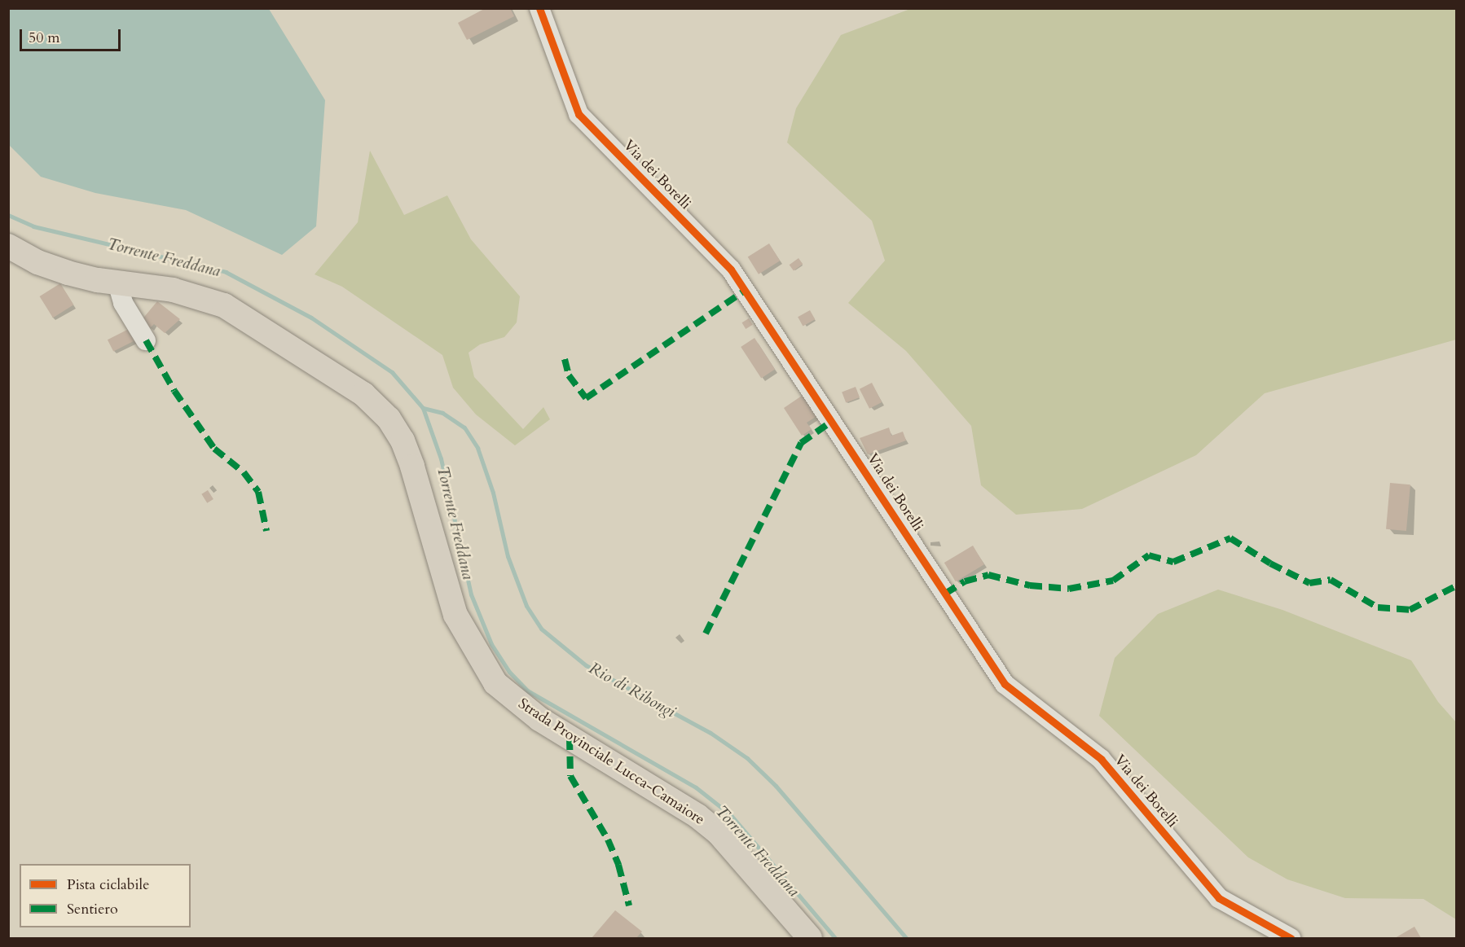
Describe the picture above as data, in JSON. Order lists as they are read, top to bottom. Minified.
{"streets":{"main road":["Strada Provinciale Lucca-Camaiore"],"street":["Via dei Borelli"]},"water":["Torrente Freddana","Rio di Ribongi"],"legend":["Pista ciclabile","Sentiero"],"scale_bar":"50 m"}
